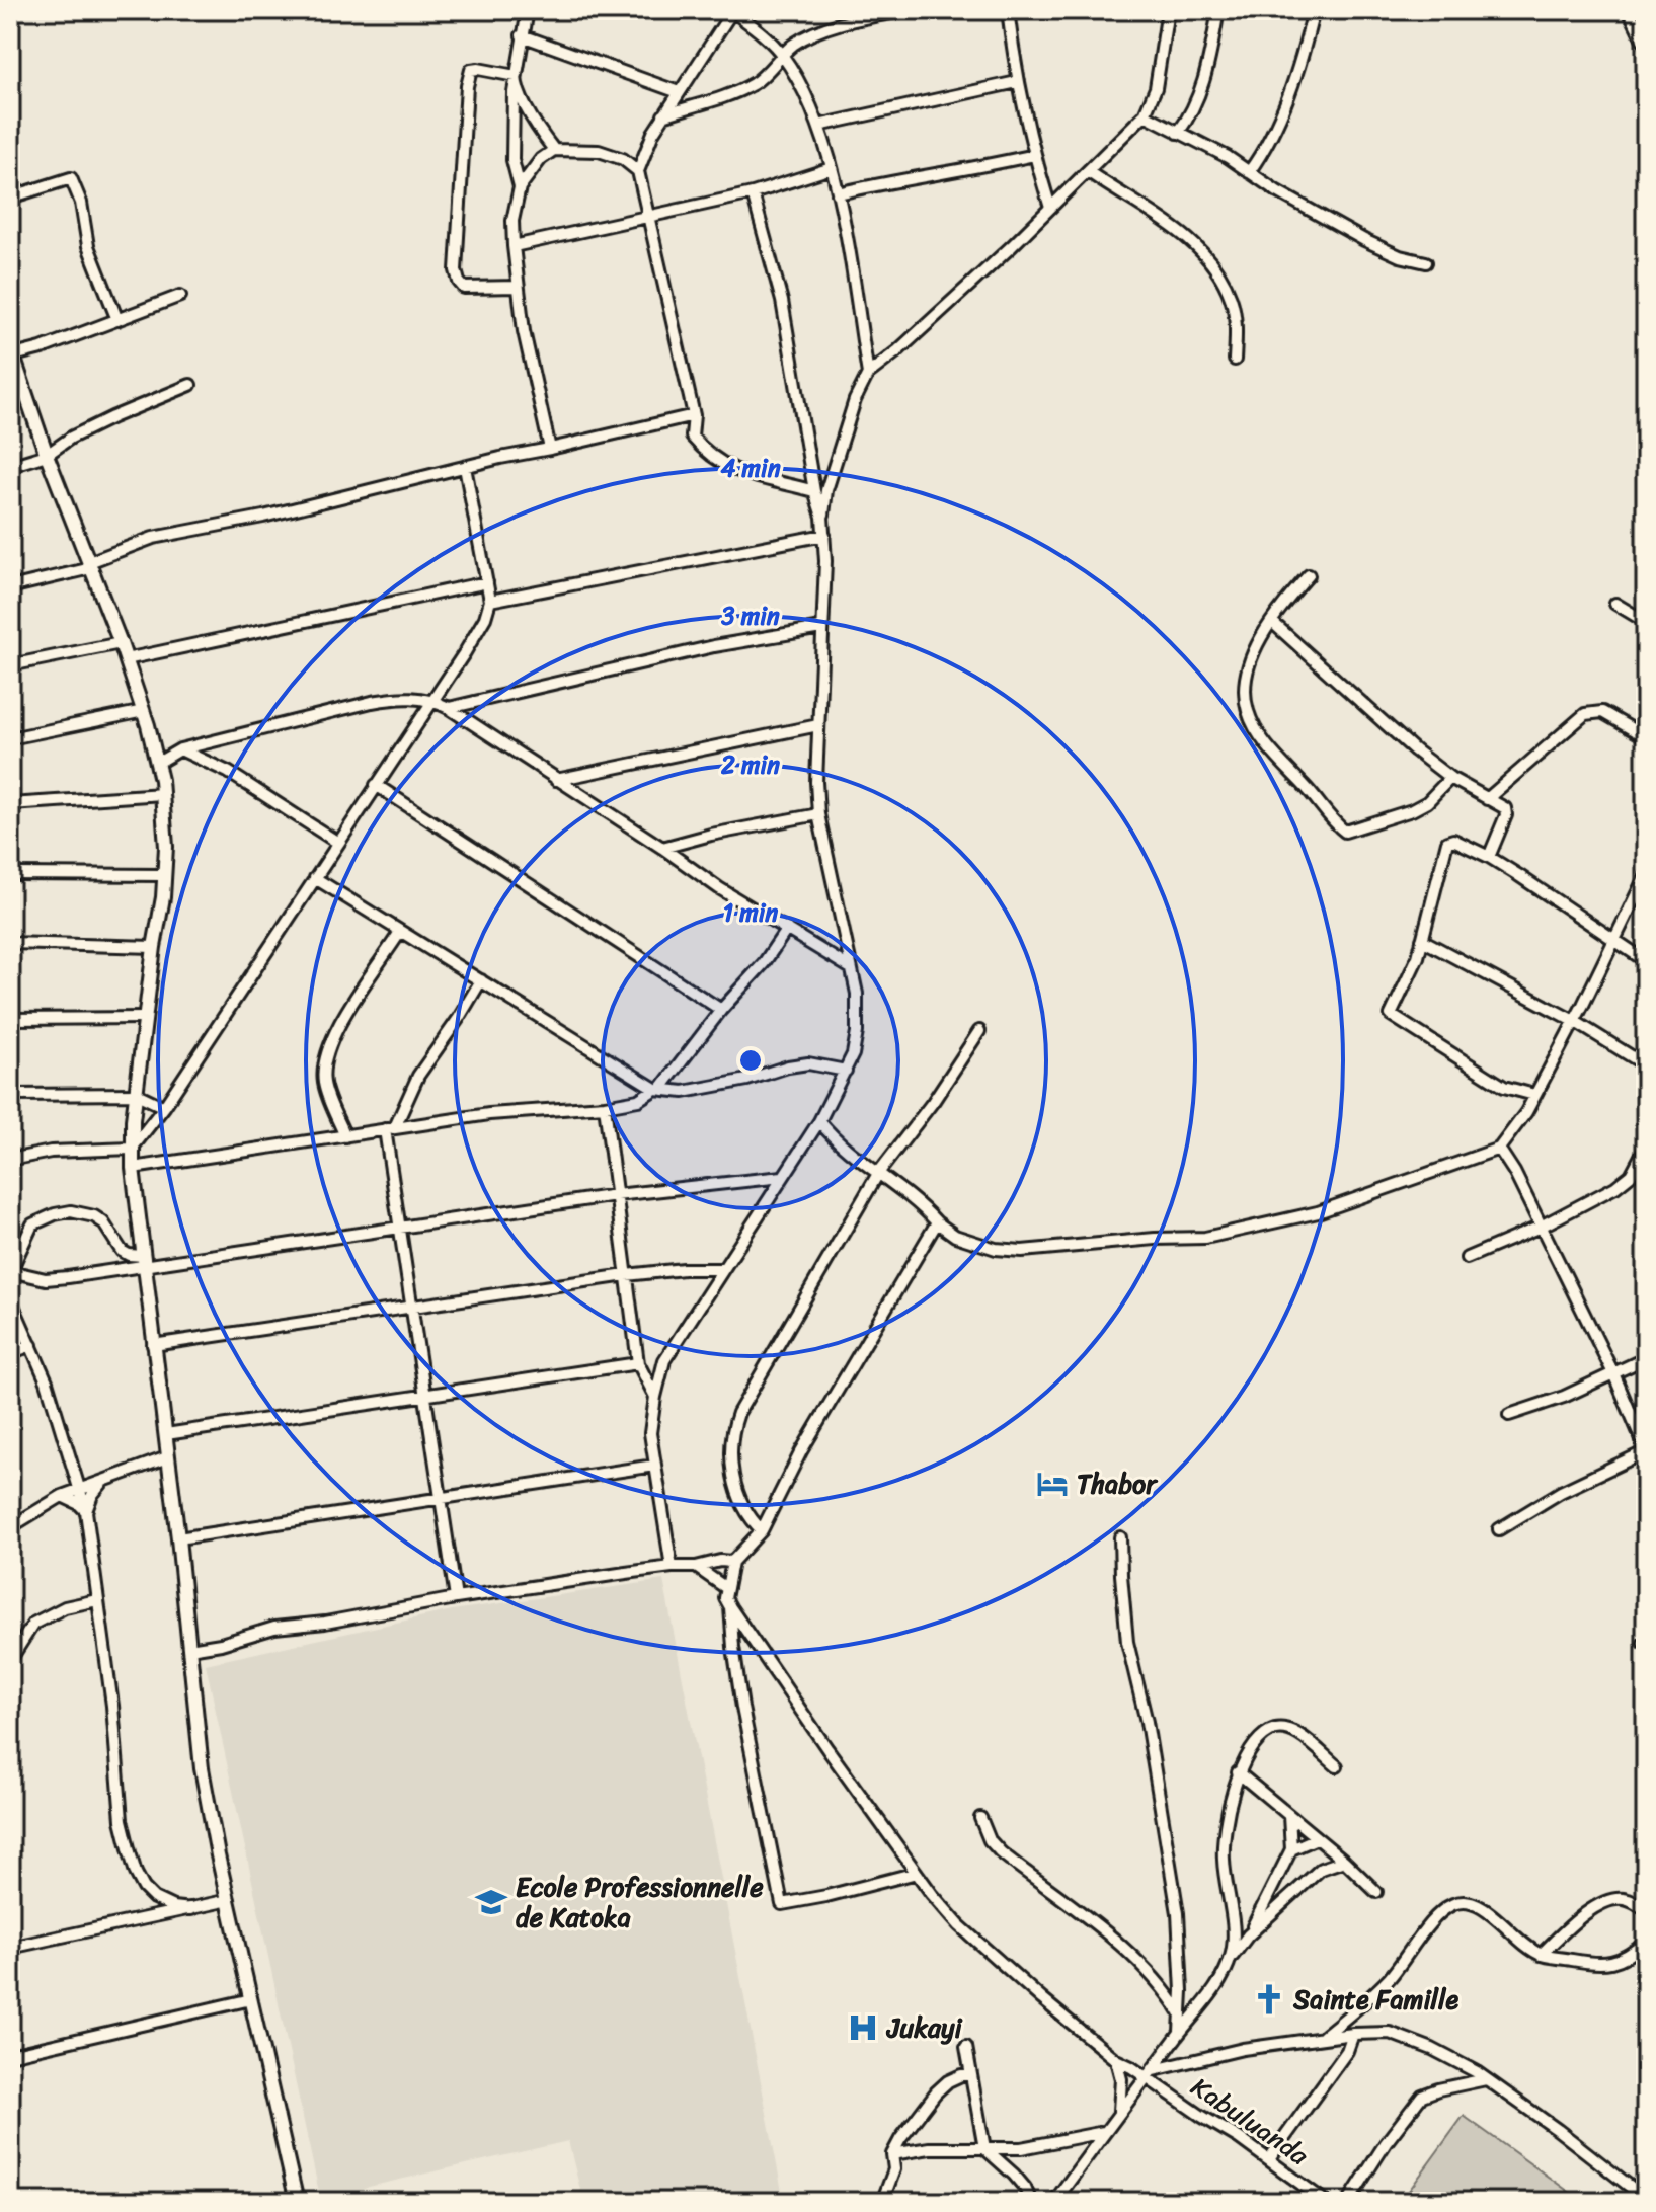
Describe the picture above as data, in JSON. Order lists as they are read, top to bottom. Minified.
{"streets":{"street":["Kabuluanda"]},"places":{"hotel":["Thabor"],"school or university":["Ecole Professionnelle de Katoka"],"church":["Sainte Famille"],"hospital":["Jukayi"]},"rings":["4 min","3 min","2 min","1 min"]}
